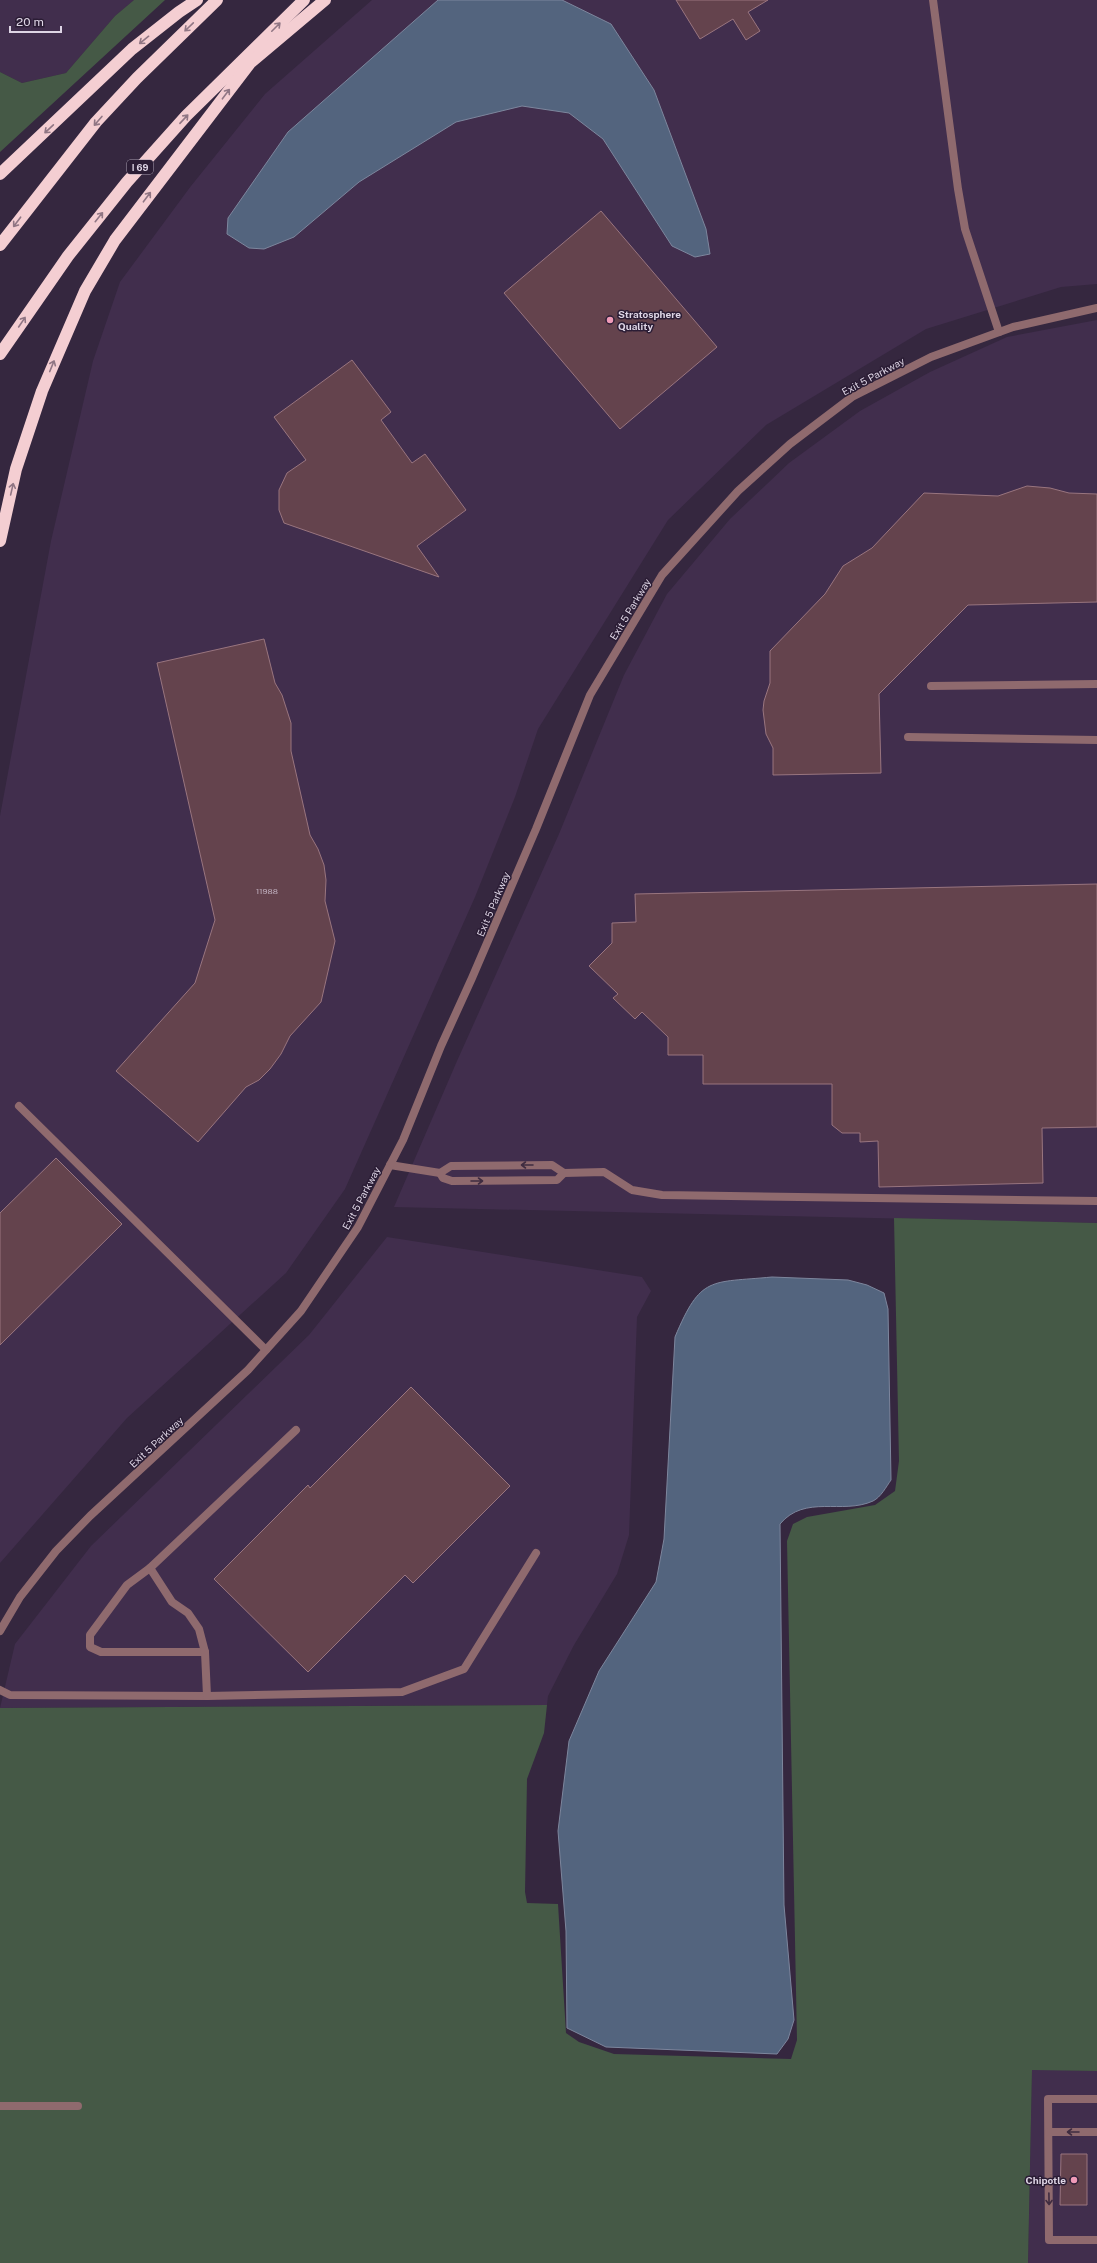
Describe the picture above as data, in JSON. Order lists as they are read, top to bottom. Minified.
{"streets":{"highway":["I 69"],"street":["Exit 5 Parkway"]},"places":["Stratosphere Quality","Chipotle"],"house_numbers":["11988"],"scale_bar":"20 m"}
